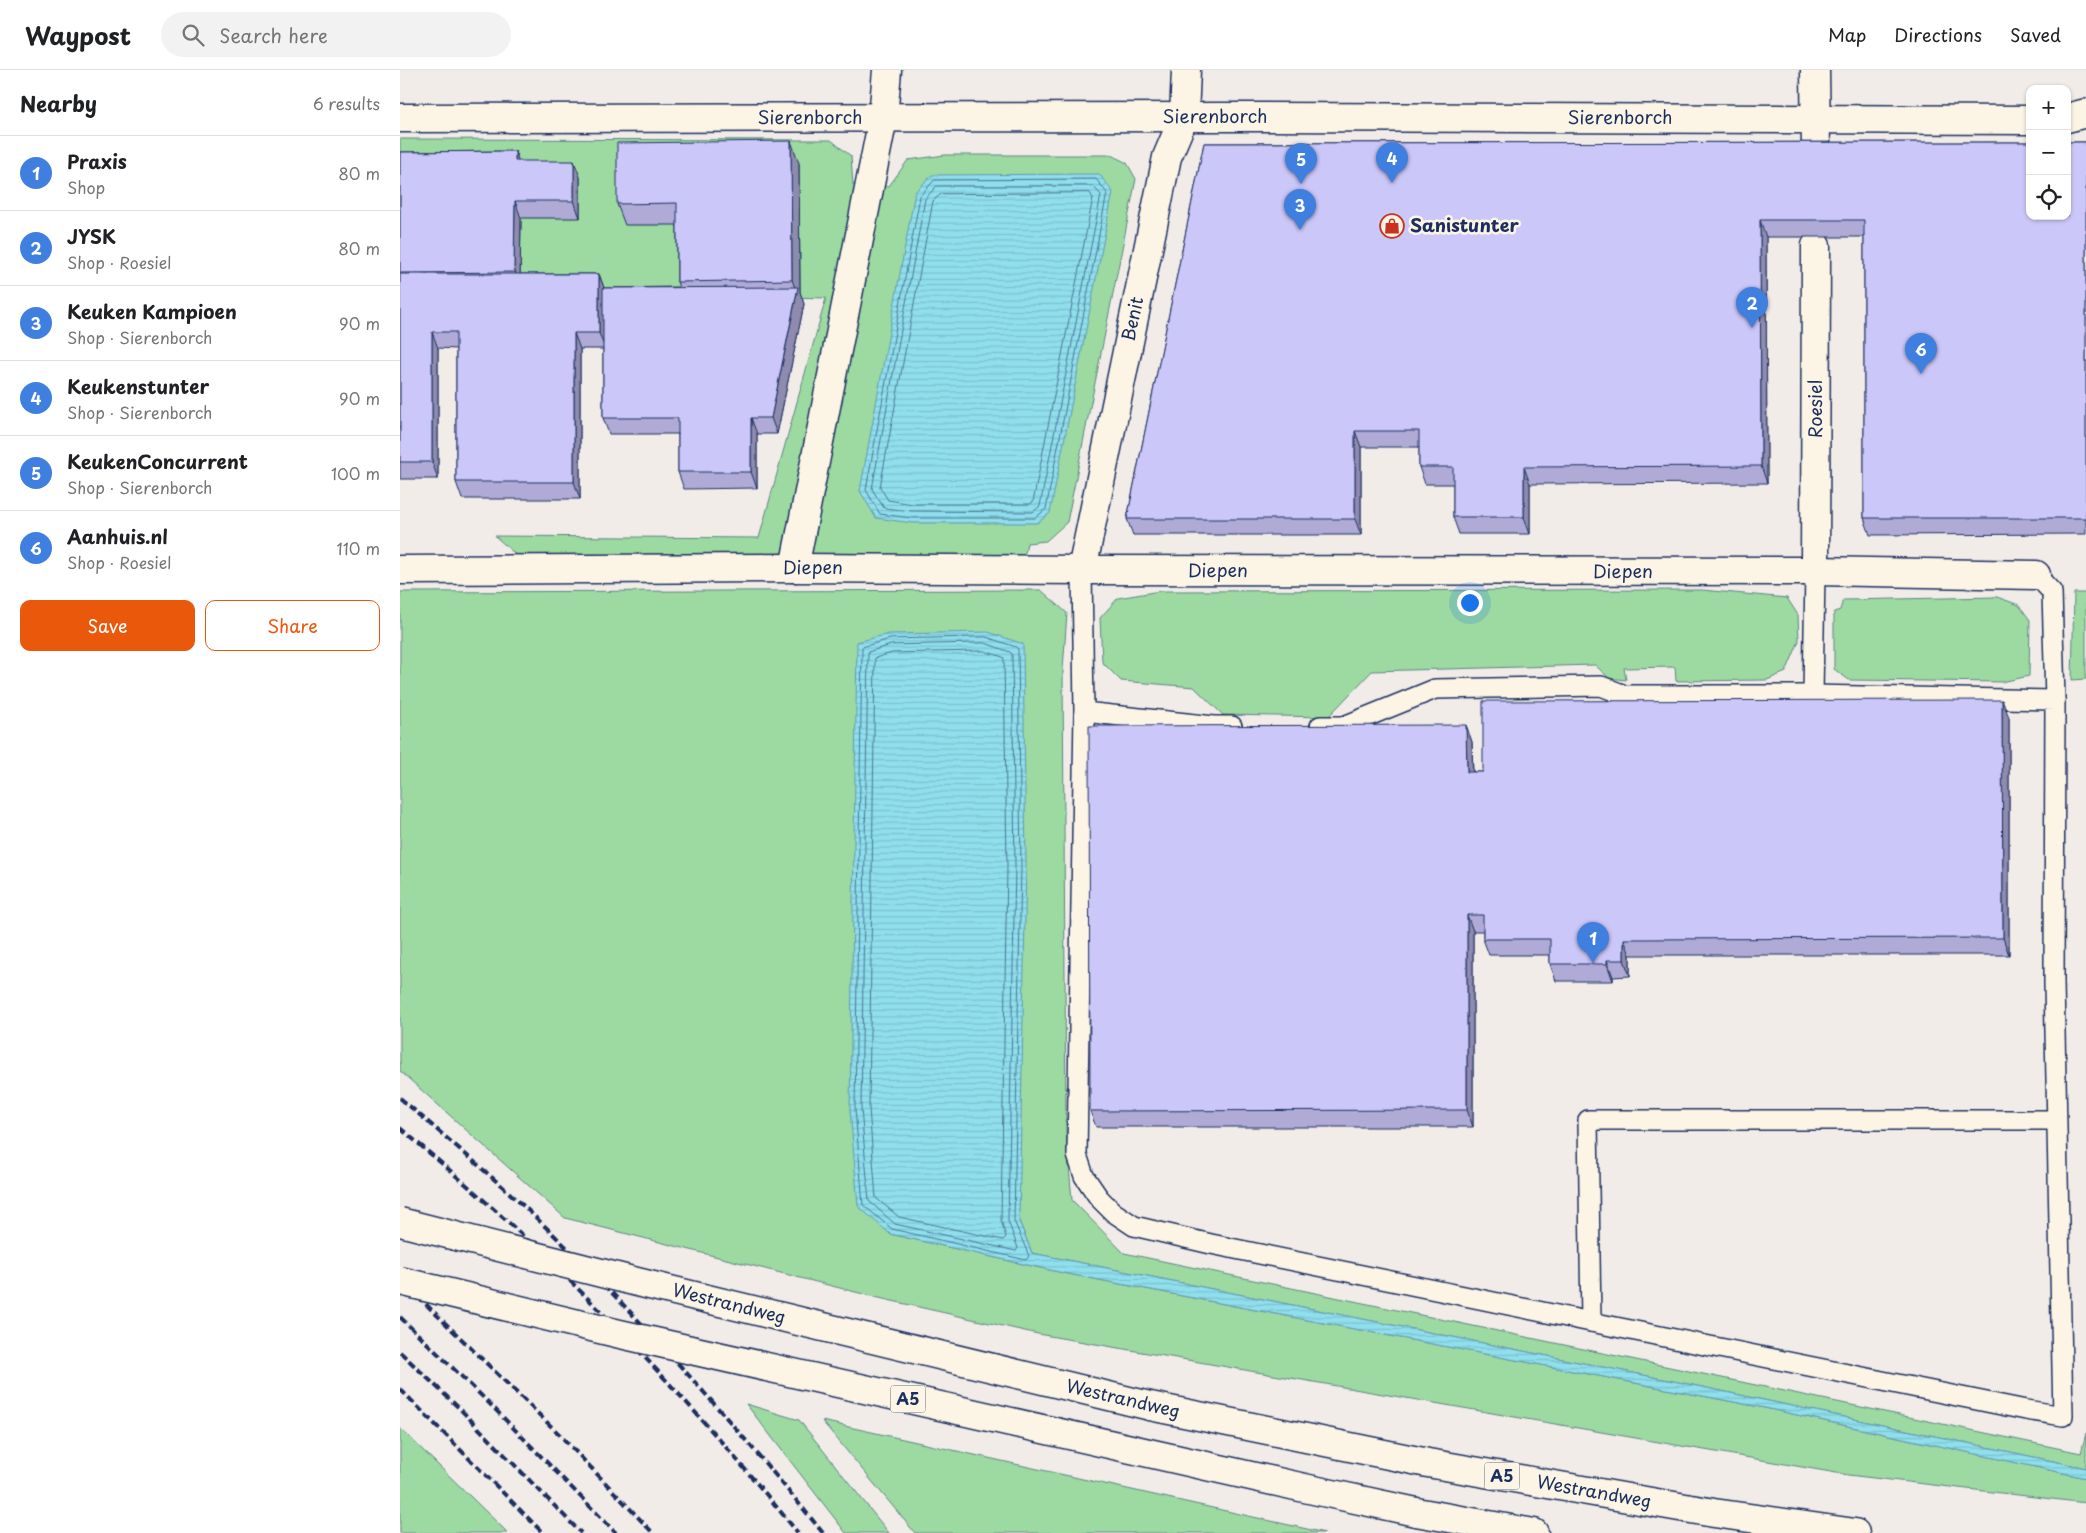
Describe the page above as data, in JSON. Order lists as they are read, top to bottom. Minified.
{"streets":{"main road":["Sierenborch","Benit","Roesiel","Diepen","Westrandweg","A5"]},"crossings":[["Sierenborch","Benit"],["Benit","Diepen"],["Roesiel","Diepen"]],"places":{"shop":["Sanistunter"]},"page":{"header":"Waypost","search":"Search here","nav":["Map","Directions","Saved"],"heading":["Nearby","6 results"],"map_buttons":["+","−"],"list":[{"mark":"1","name":"Praxis","note":"Shop","value":"80 m"},{"mark":"2","name":"JYSK","note":"Shop · Roesiel","value":"80 m"},{"mark":"3","name":"Keuken Kampioen","note":"Shop · Sierenborch","value":"90 m"},{"mark":"4","name":"Keukenstunter","note":"Shop · Sierenborch","value":"90 m"},{"mark":"5","name":"KeukenConcurrent","note":"Shop · Sierenborch","value":"100 m"},{"mark":"6","name":"Aanhuis.nl","note":"Shop · Roesiel","value":"110 m"}],"pins":["4","5","3","2","6","1"],"buttons":["Save","Share"]}}
